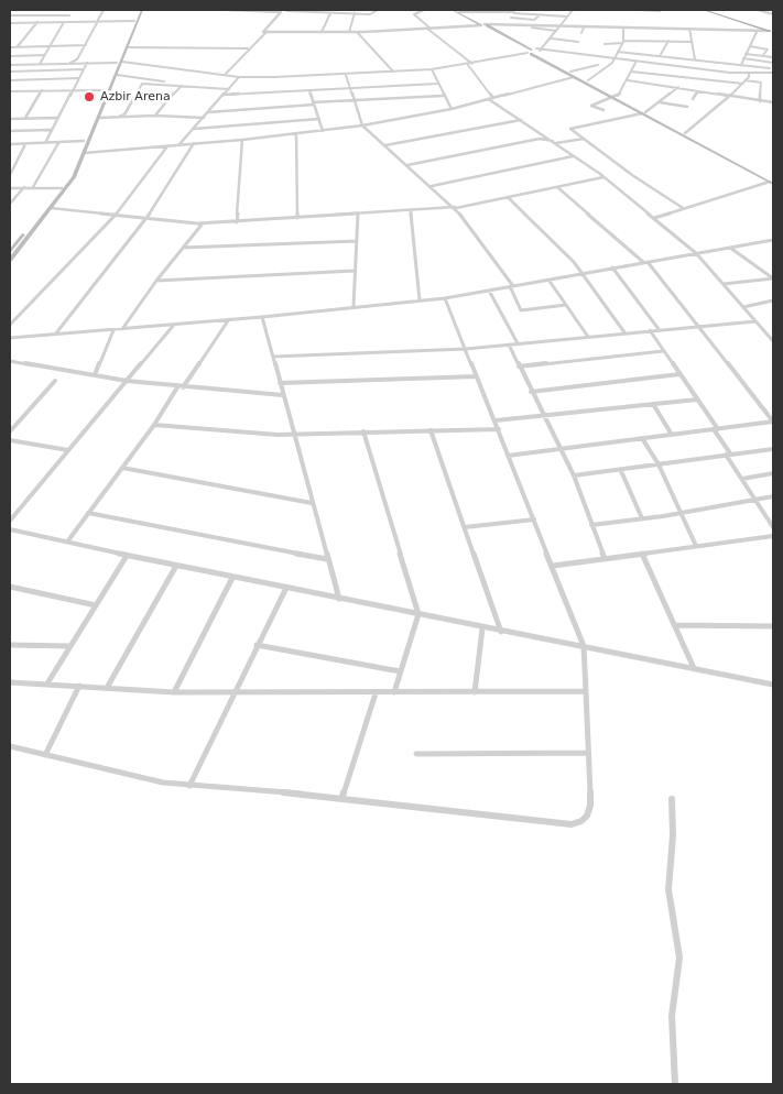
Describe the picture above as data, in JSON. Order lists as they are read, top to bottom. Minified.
{"places":["Azbir Arena"]}
